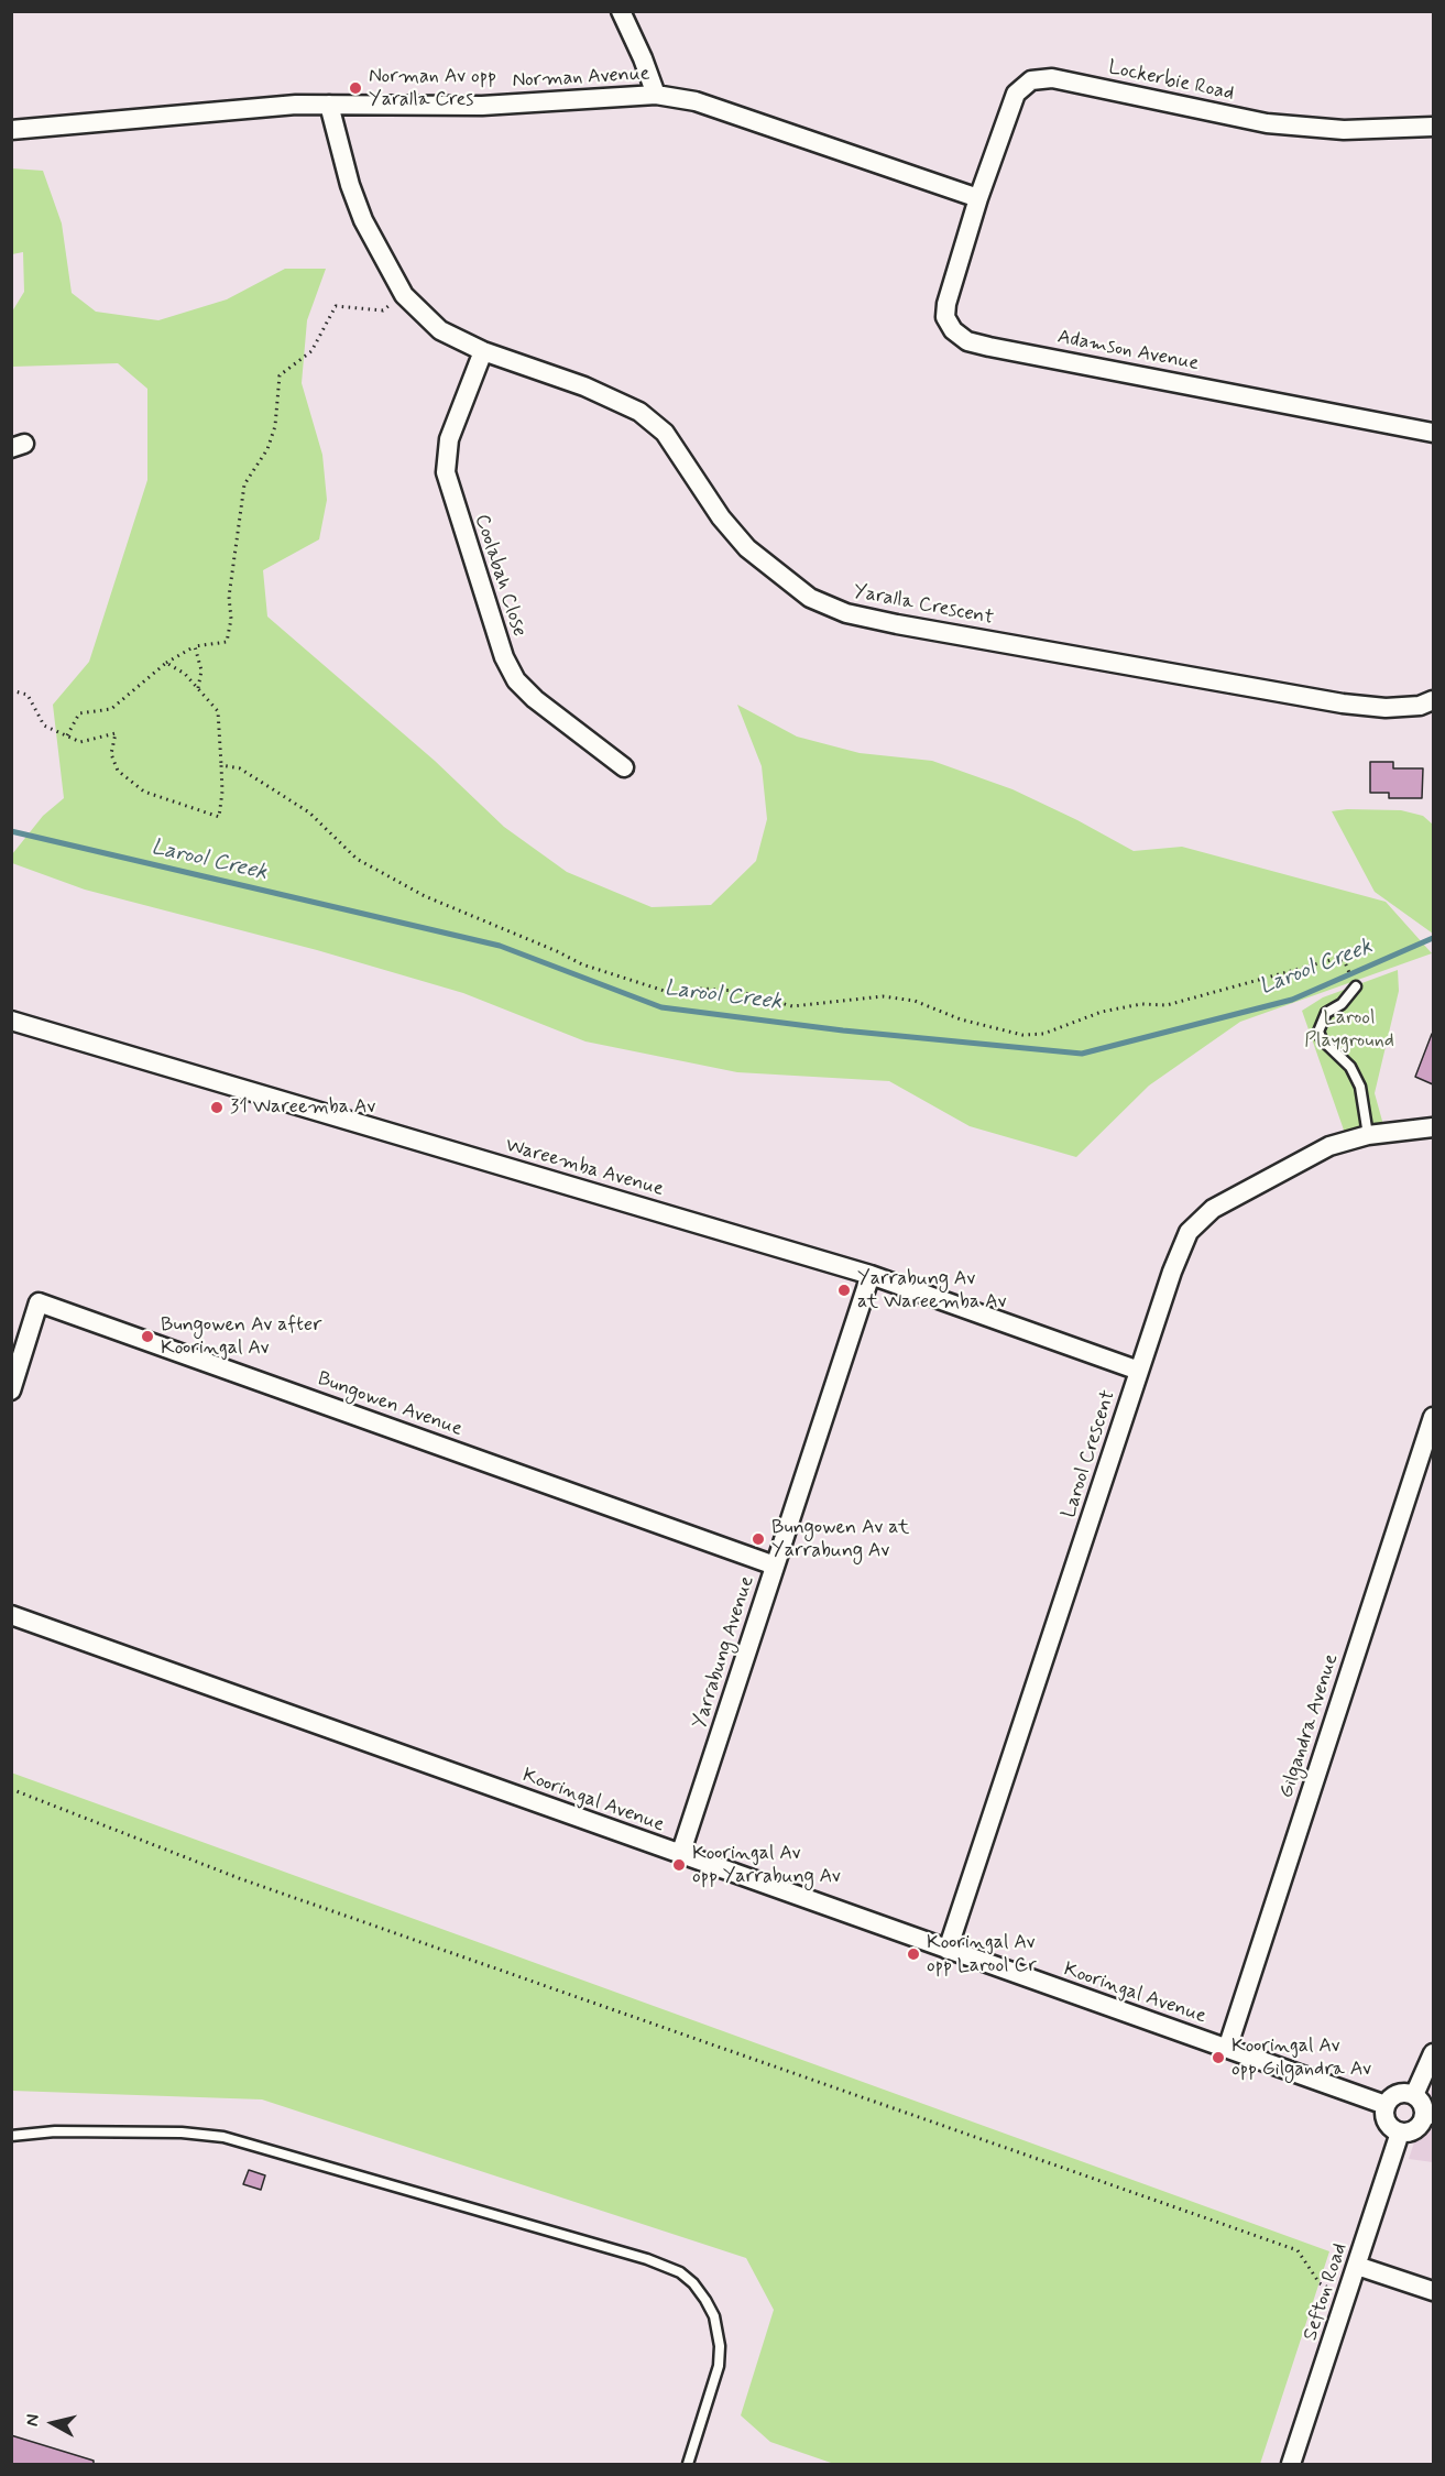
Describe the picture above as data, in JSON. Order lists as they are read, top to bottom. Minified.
{"streets":{"street":["Norman Avenue","Lockerbie Road","Adamson Avenue","Coolabah Close","Yaralla Crescent","Wareemba Avenue","Bungowen Avenue","Larool Crescent","Yarrabung Avenue","Gilgandra Avenue","Kooringal Avenue","Sefton Road"]},"crossings":[["Norman Avenue","Lockerbie Road"],["Norman Avenue","Adamson Avenue"],["Norman Avenue","Yaralla Crescent"],["Lockerbie Road","Adamson Avenue"],["Coolabah Close","Yaralla Crescent"],["Wareemba Avenue","Larool Crescent"],["Wareemba Avenue","Yarrabung Avenue"],["Bungowen Avenue","Yarrabung Avenue"],["Larool Crescent","Kooringal Avenue"],["Yarrabung Avenue","Kooringal Avenue"],["Gilgandra Avenue","Kooringal Avenue"],["Kooringal Avenue","Sefton Road"]],"water":["Larool Creek"],"parks":["Larool Playground"],"places":["Norman Av opp Yaralla Cres","31 Wareemba Av","Yarrabung Av at Wareemba Av","Bungowen Av after Kooringal Av","Bungowen Av at Yarrabung Av","Kooringal Av opp Yarrabung Av","Kooringal Av opp Larool Cr","Kooringal Av opp Gilgandra Av"],"north":"left"}
